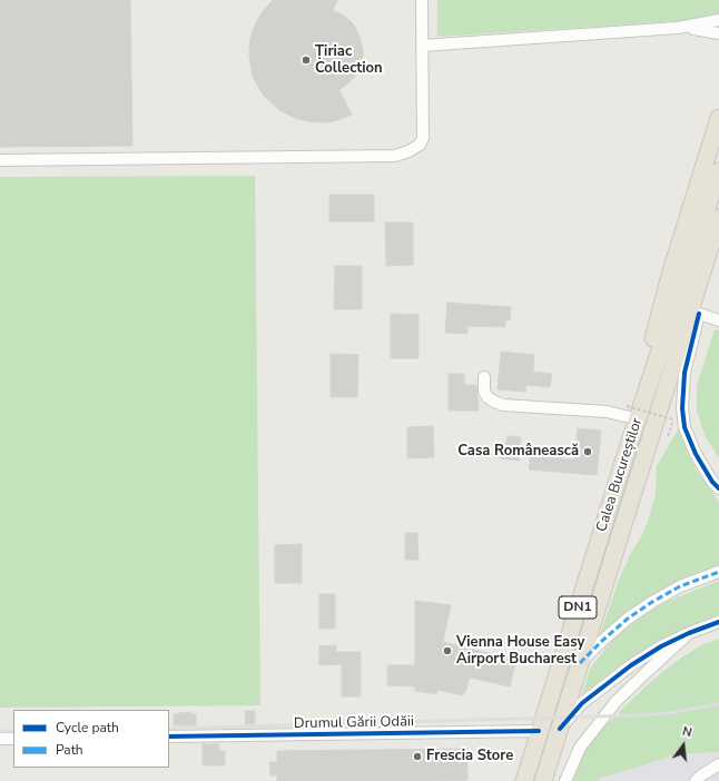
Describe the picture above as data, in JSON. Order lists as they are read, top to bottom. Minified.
{"streets":{"highway":["Calea Bucureștilor","DN1"],"street":["Drumul Gării Odăii"]},"crossings":[["Calea Bucureștilor","DN1"],["Calea Bucureștilor","Drumul Gării Odăii"]],"places":["Țiriac Collection","Casa Românească","Vienna House Easy Airport Bucharest","Frescia Store"],"legend":["Cycle path","Path"],"north":"top"}
